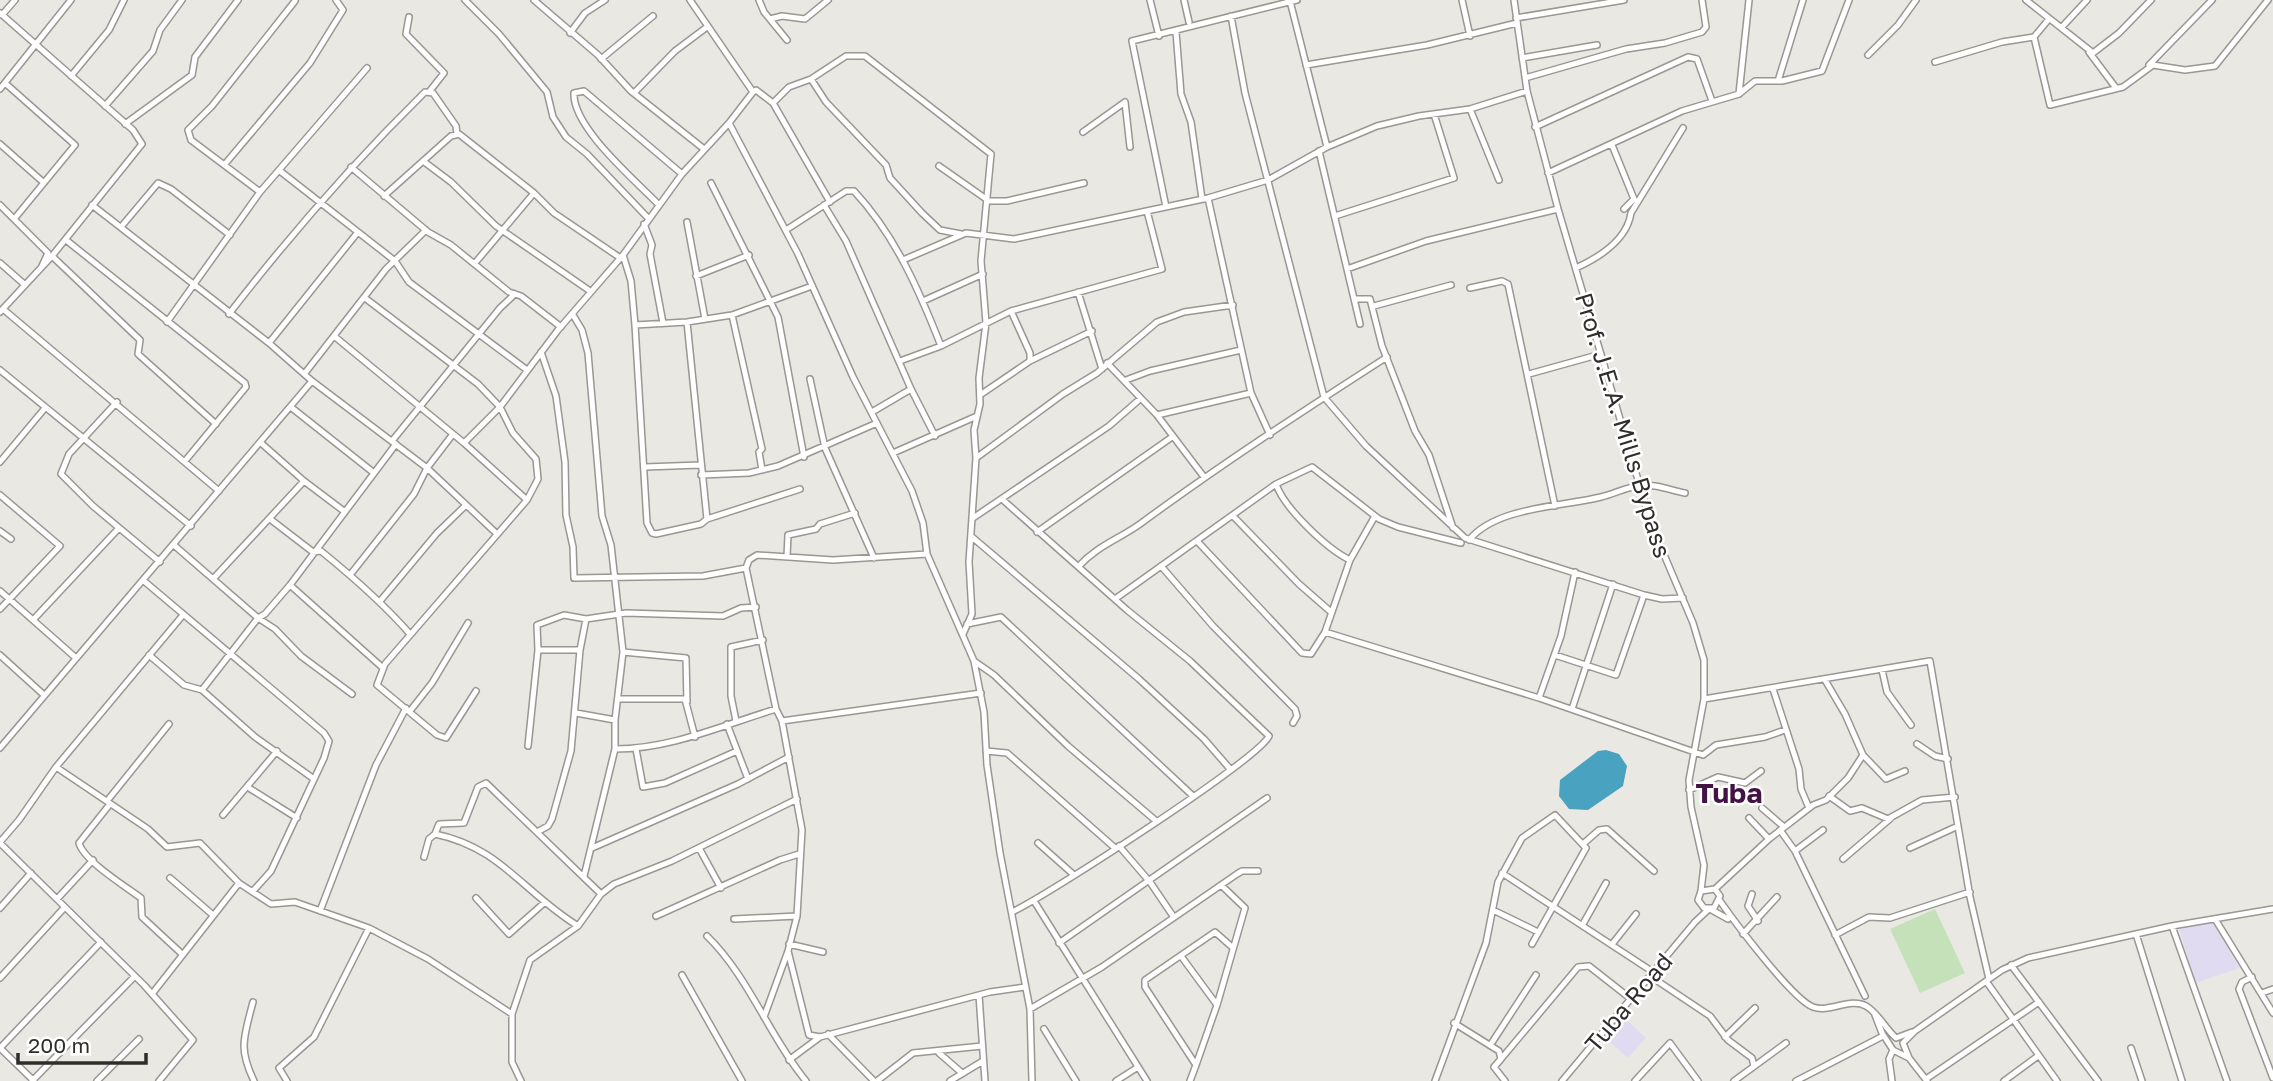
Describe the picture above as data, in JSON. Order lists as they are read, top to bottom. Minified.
{"streets":{"street":["Prof. J.E.A. Mills Bypass","Tuba Road"]},"crossings":[["Prof. J.E.A. Mills Bypass","Tuba Road"]],"districts":["Tuba"],"scale_bar":"200 m"}
